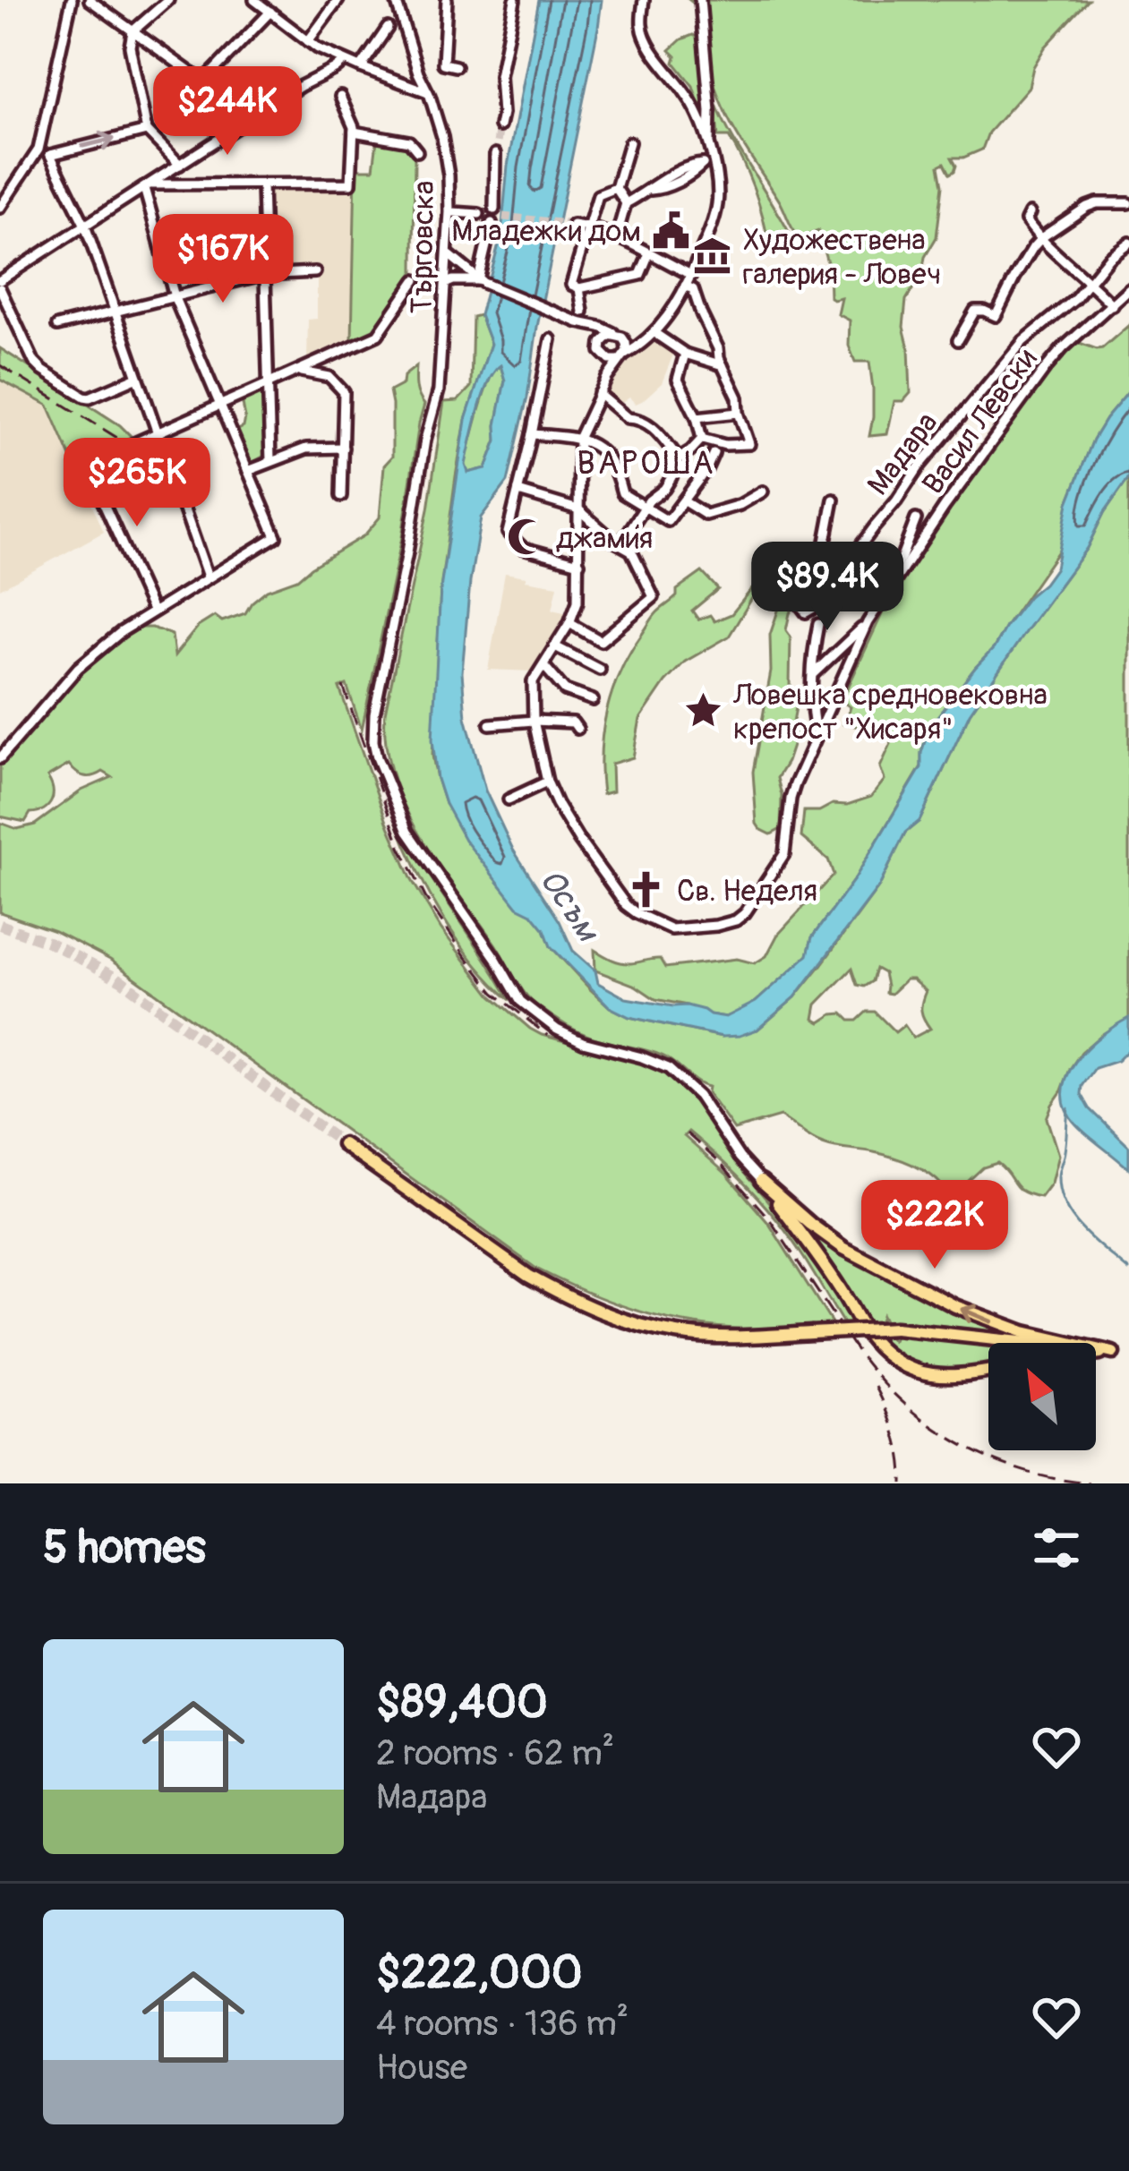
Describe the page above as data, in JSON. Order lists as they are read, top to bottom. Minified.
{"streets":{"street":["Търговска","Васил Левски","Мадара"]},"districts":["ВАРОША"],"water":["Осъм"],"places":{"public building":["Младежки дом"],"museum":["Художествена галерия - Ловеч"],"mosque":["джами́я"],"place":["Ловешка средновековна крепост \"Хисаря\""],"church":["Св. Неделя"]},"north":"top left","page":{"price":["$244K","$167K","$265K","$89.4K","$222K"],"heading":"5 homes","list":[{"name":"$89,400","note":"2 rooms · 62 m² · Мадара"},{"name":"$222,000","note":"4 rooms · 136 m² · House"}]}}
